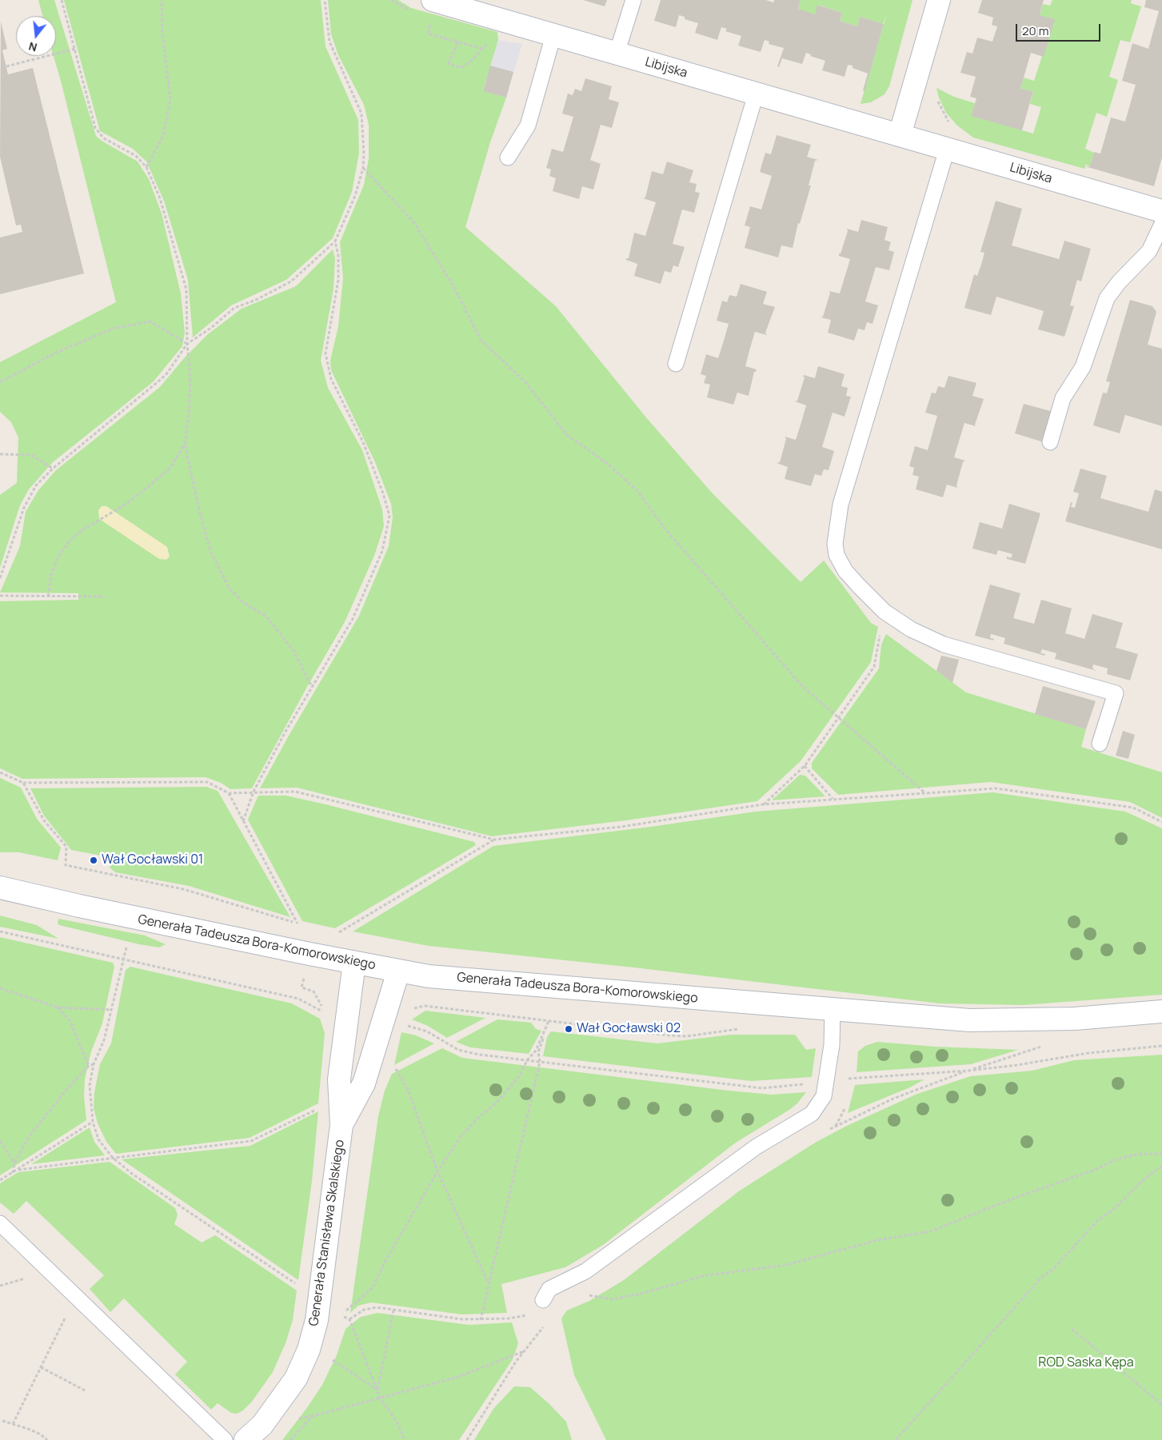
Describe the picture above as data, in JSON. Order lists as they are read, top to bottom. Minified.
{"streets":{"street":["Libijska","Generała Tadeusza Bora-Komorowskiego","Generała Stanisława Skalskiego"]},"crossings":[["Generała Tadeusza Bora-Komorowskiego","Generała Stanisława Skalskiego"]],"parks":["ROD Saska Kępa"],"places":["Wał Gocławski 01","Wał Gocławski 02"],"scale_bar":"20 m","north":"bottom"}
